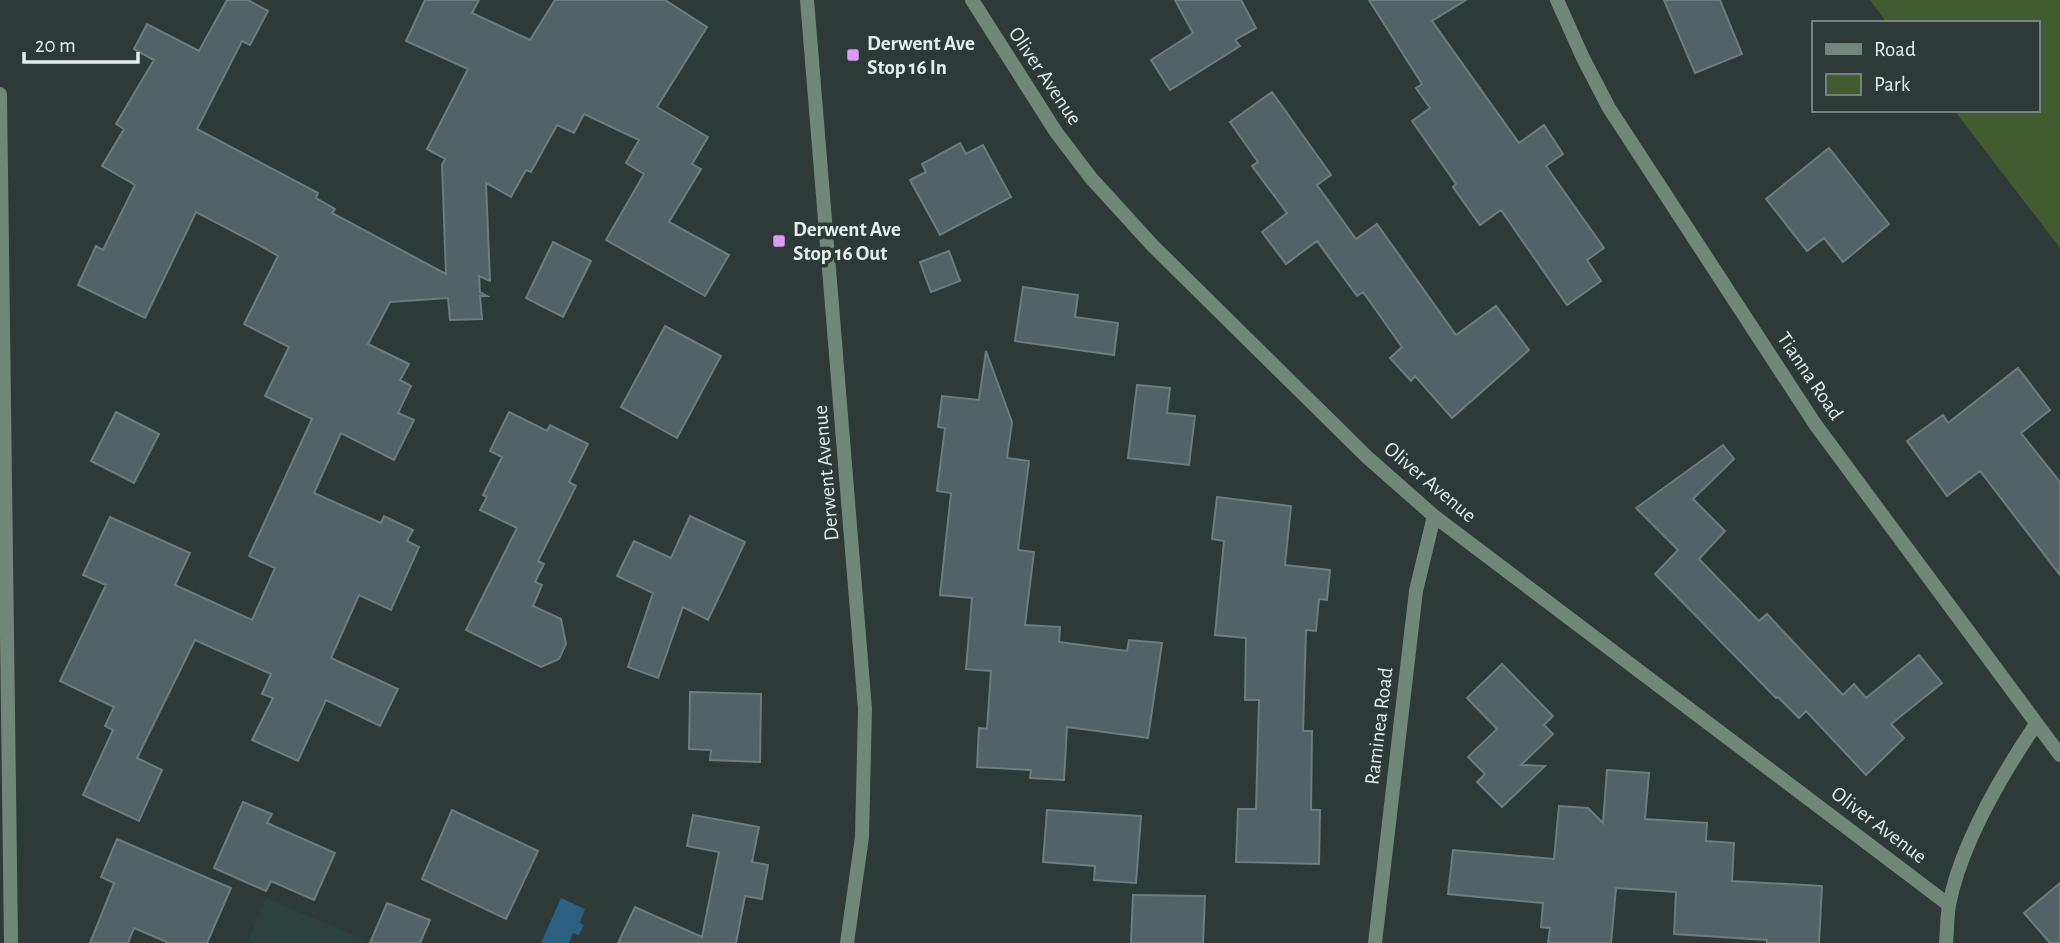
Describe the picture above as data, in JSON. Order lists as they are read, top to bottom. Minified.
{"streets":{"street":["Oliver Avenue","Tianna Road","Derwent Avenue","Raminea Road"]},"crossings":[["Oliver Avenue","Raminea Road"]],"places":{"transit":["Derwent Ave Stop 16 In","Derwent Ave Stop 16 Out"]},"legend":["Road","Park"],"scale_bar":"20 m"}
